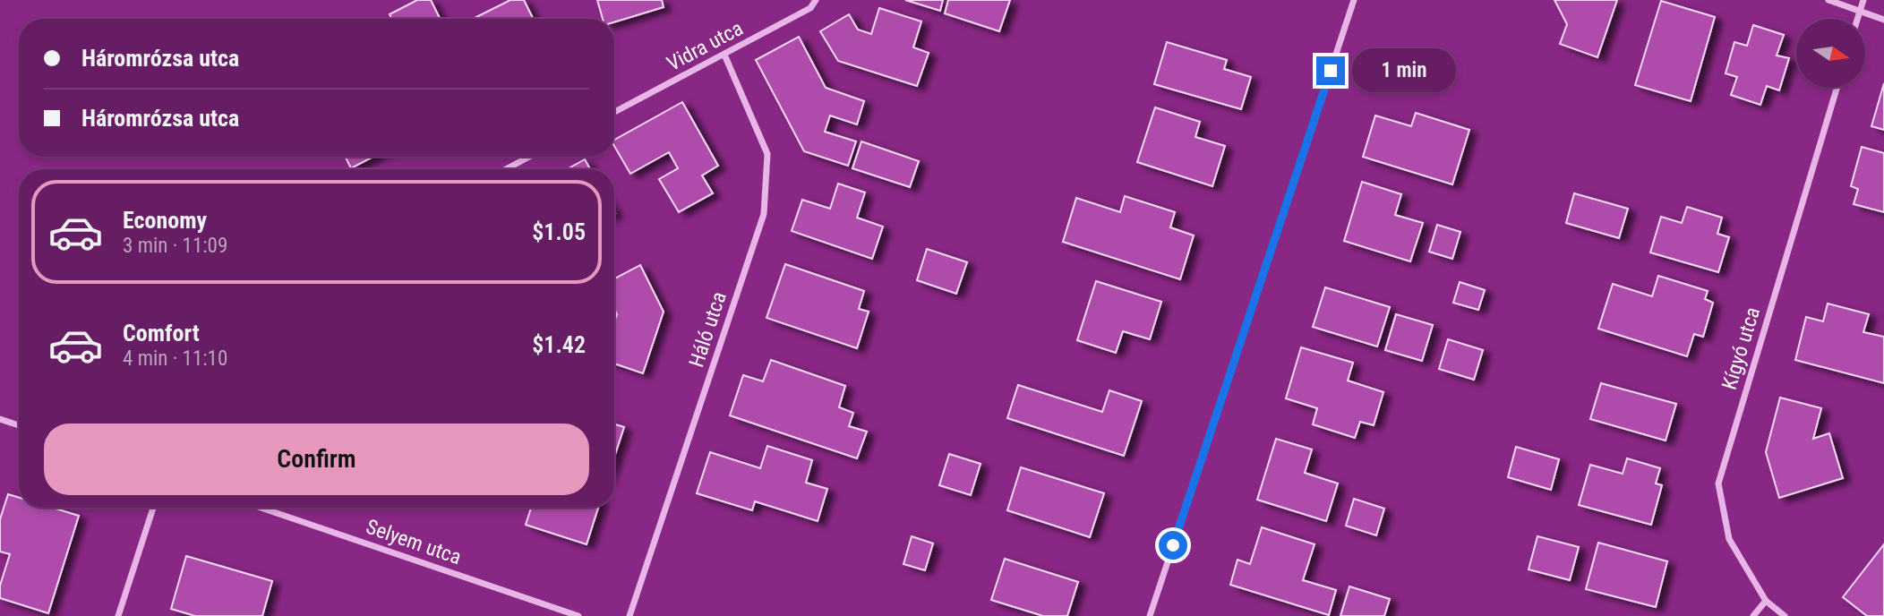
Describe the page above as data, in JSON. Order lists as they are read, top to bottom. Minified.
{"streets":{"street":["Vidra utca","Háló utca","Kígyó utca","Selyem utca"]},"crossings":[["Vidra utca","Háló utca"]],"north":"right","page":{"banner":["Háromrózsa utca","Háromrózsa utca"],"bubble":"1 min","list":[{"name":"Economy","note":"3 min · 11:09","value":"$1.05"},{"name":"Comfort","note":"4 min · 11:10","value":"$1.42"}],"buttons":"Confirm"}}
